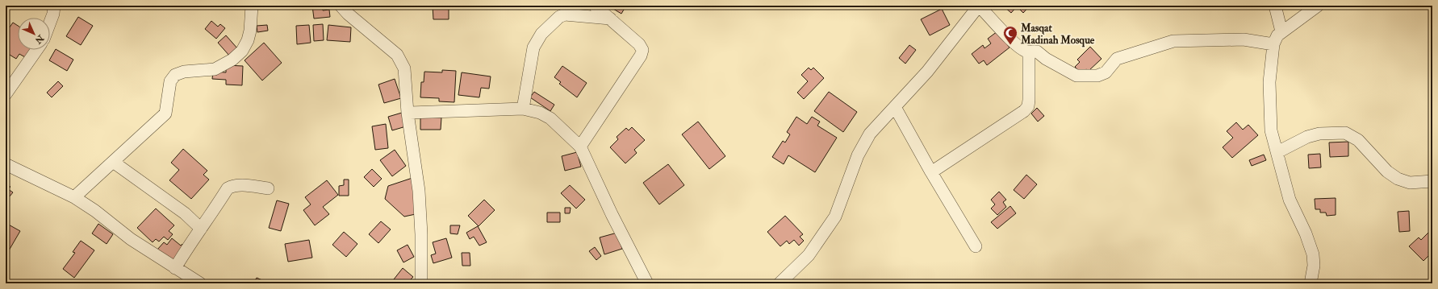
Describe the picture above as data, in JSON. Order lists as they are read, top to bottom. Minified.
{"places":{"mosque":["Masqat Madinah Mosque"]},"north":"bottom right"}
